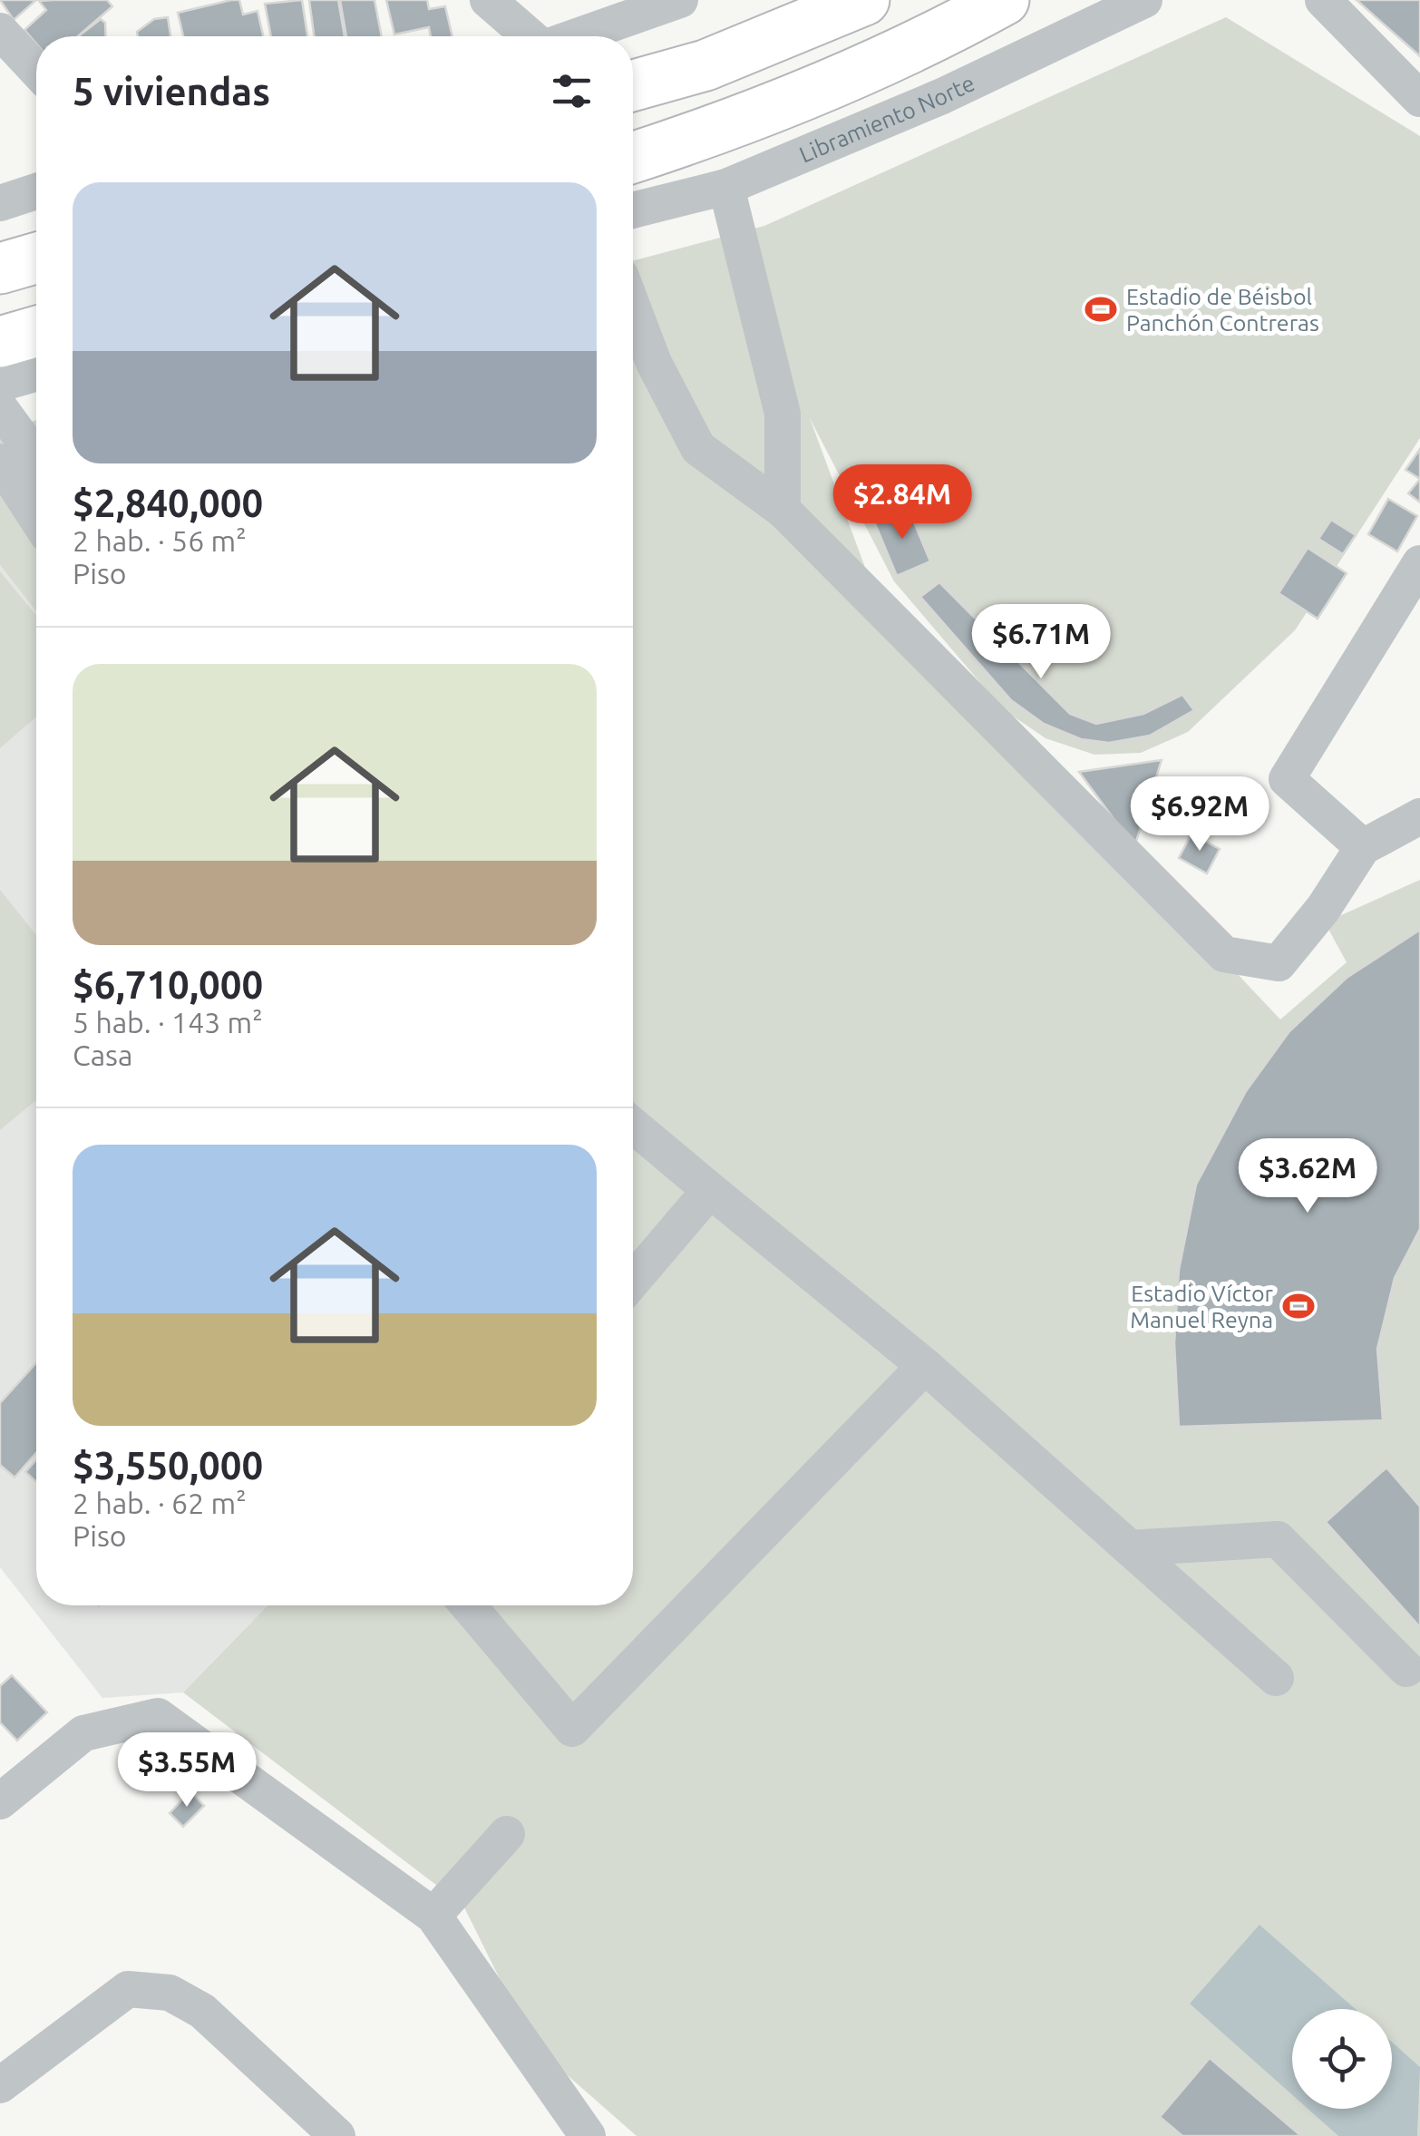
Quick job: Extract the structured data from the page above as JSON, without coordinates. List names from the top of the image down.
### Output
{
  "streets": {
    "street": ["Libramiento Norte"]
  },
  "places": {
    "sports": ["Estadio de Béisbol Panchón Contreras", "Estadio Víctor Manuel Reyna"]
  },
  "page": {
    "heading": "5 viviendas",
    "list": [
      {
        "name": "$2,840,000",
        "note": "2 hab. · 56 m² · Piso"
      },
      {
        "name": "$6,710,000",
        "note": "5 hab. · 143 m² · Casa"
      },
      {
        "name": "$3,550,000",
        "note": "2 hab. · 62 m² · Piso"
      }
    ],
    "price": [
      "$2.84M",
      "$6.71M",
      "$6.92M",
      "$3.62M",
      "$3.55M"
    ]
  }
}
